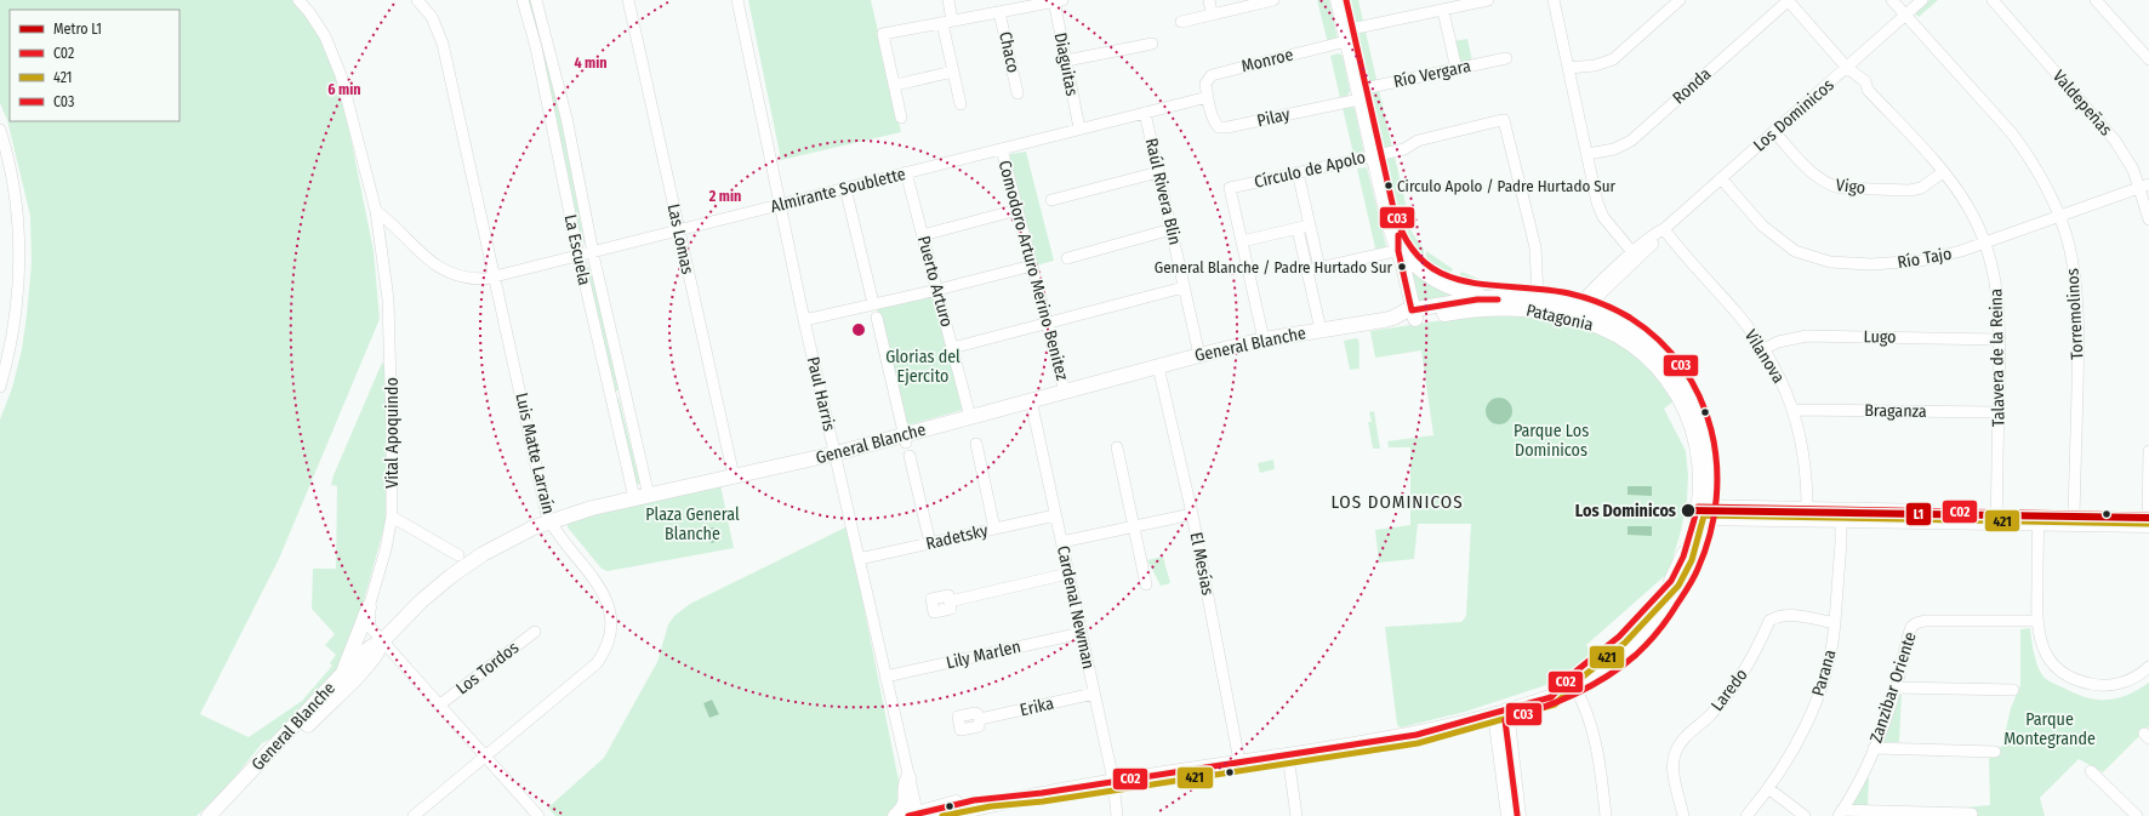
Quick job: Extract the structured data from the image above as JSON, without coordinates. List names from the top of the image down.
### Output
{
  "streets": {
    "main road": ["Patagonia", "General Blanche"],
    "street": [
      "Chaco",
      "Monroe",
      "Diaguitas",
      "Río Vergara",
      "Ronda",
      "Valdepeñas",
      "Los Dominicos",
      "Pilay",
      "Círculo de Apolo",
      "Vigo",
      "Almirante Soublette",
      "Raúl Rivera Blin",
      "Las Lomas",
      "La Escuela",
      "Río Tajo",
      "Comodoro Arturo Merino Benitez",
      "Puerto Arturo",
      "Torremolinos",
      "Lugo",
      "Vilanova",
      "Talavera de la Reina",
      "Paul Harris",
      "Braganza",
      "Vital Apoquindo",
      "Luis Matte Larraín",
      "Radetsky",
      "El Mesías",
      "Cardenal Newman",
      "Lily Marlen",
      "Los Tordos",
      "Parana",
      "Zanzibar Oriente",
      "Laredo",
      "Erika"
    ]
  },
  "crossings": [
    ["Monroe", "Pilay"],
    ["Monroe", "Almirante Soublette"],
    ["Diaguitas", "Almirante Soublette"],
    ["Río Vergara", "Pilay"],
    ["Ronda", "Talavera de la Reina"],
    ["Valdepeñas", "Río Tajo"],
    ["Los Dominicos", "Vigo"],
    ["Los Dominicos", "Río Tajo"],
    ["Los Dominicos", "Torremolinos"],
    ["Los Dominicos", "Patagonia"],
    ["Los Dominicos", "Vilanova"],
    ["Los Dominicos", "Talavera de la Reina"],
    ["Pilay", "Almirante Soublette"],
    ["Círculo de Apolo", "Patagonia"],
    ["Círculo de Apolo", "General Blanche"],
    ["Vigo", "Talavera de la Reina"],
    ["Almirante Soublette", "Raúl Rivera Blin"],
    ["Almirante Soublette", "Las Lomas"],
    ["Almirante Soublette", "La Escuela"],
    ["Almirante Soublette", "Comodoro Arturo Merino Benitez"],
    ["Almirante Soublette", "Puerto Arturo"],
    ["Almirante Soublette", "Paul Harris"],
    ["Almirante Soublette", "Vital Apoquindo"],
    ["Almirante Soublette", "Luis Matte Larraín"],
    ["Raúl Rivera Blin", "General Blanche"],
    ["Las Lomas", "General Blanche"],
    ["La Escuela", "General Blanche"],
    ["Río Tajo", "Torremolinos"],
    ["Río Tajo", "Talavera de la Reina"],
    ["Comodoro Arturo Merino Benitez", "General Blanche"],
    ["Puerto Arturo", "General Blanche"],
    ["Patagonia", "General Blanche"],
    ["Lugo", "Vilanova"],
    ["Lugo", "Talavera de la Reina"],
    ["General Blanche", "Paul Harris"],
    ["General Blanche", "Vital Apoquindo"],
    ["General Blanche", "Luis Matte Larraín"],
    ["General Blanche", "El Mesías"],
    ["General Blanche", "Cardenal Newman"],
    ["Vilanova", "Braganza"],
    ["Talavera de la Reina", "Braganza"],
    ["Paul Harris", "Radetsky"],
    ["Paul Harris", "Lily Marlen"],
    ["Vital Apoquindo", "Luis Matte Larraín"],
    ["Vital Apoquindo", "Los Tordos"],
    ["Radetsky", "Cardenal Newman"],
    ["Cardenal Newman", "Lily Marlen"],
    ["Cardenal Newman", "Erika"],
    ["Parana", "Laredo"]
  ],
  "districts": ["LOS DOMINICOS"],
  "parks": [
    "Glorias del Ejercito",
    "Parque Los Dominicos",
    "Plaza General Blanche",
    "Parque Montegrande"
  ],
  "places": ["Circulo Apolo / Padre Hurtado Sur", "General Blanche / Padre Hurtado Sur", "Los Dominicos"],
  "lines": [
    "transit line C03",
    "transit line C02",
    "metro line L1",
    "transit line 421"
  ],
  "legend": [
    "Metro L1",
    "C02",
    "421",
    "C03"
  ],
  "rings": ["4 min", "6 min", "2 min"]
}
